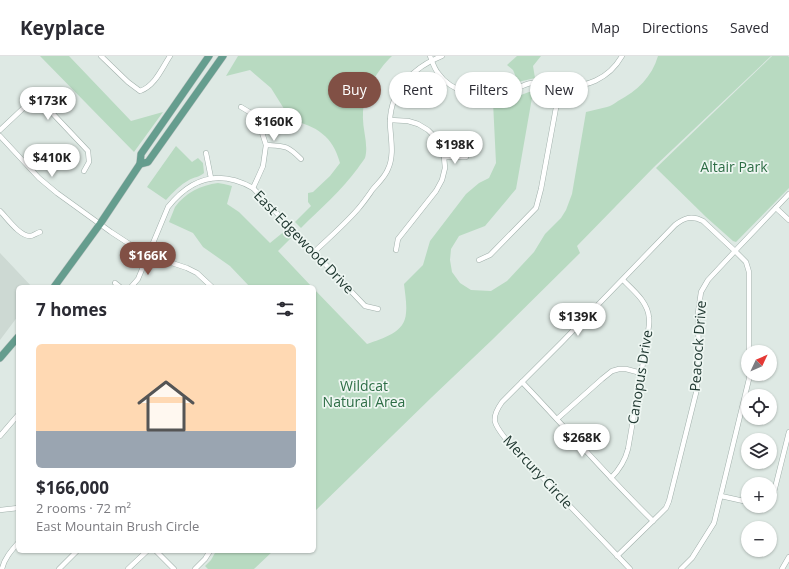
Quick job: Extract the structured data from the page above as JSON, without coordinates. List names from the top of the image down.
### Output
{
  "streets": {
    "street": [
      "East Edgewood Drive",
      "Peacock Drive",
      "Canopus Drive",
      "Mercury Circle"
    ]
  },
  "crossings": [
    ["Peacock Drive", "Mercury Circle"],
    ["Canopus Drive", "Mercury Circle"]
  ],
  "parks": ["Altair Park", "Wildcat Natural Area"],
  "north": "top right",
  "page": {
    "header": "Keyplace",
    "nav": ["Map", "Directions", "Saved"],
    "chip": [
      "Buy",
      "Rent",
      "Filters",
      "New"
    ],
    "price": [
      "$173K",
      "$160K",
      "$198K",
      "$410K",
      "$166K",
      "$139K",
      "$268K"
    ],
    "heading": "7 homes",
    "list": [
      {
        "name": "$166,000",
        "note": "2 rooms · 72 m² · East Mountain Brush Circle"
      }
    ],
    "map_buttons": ["+", "−"]
  }
}
